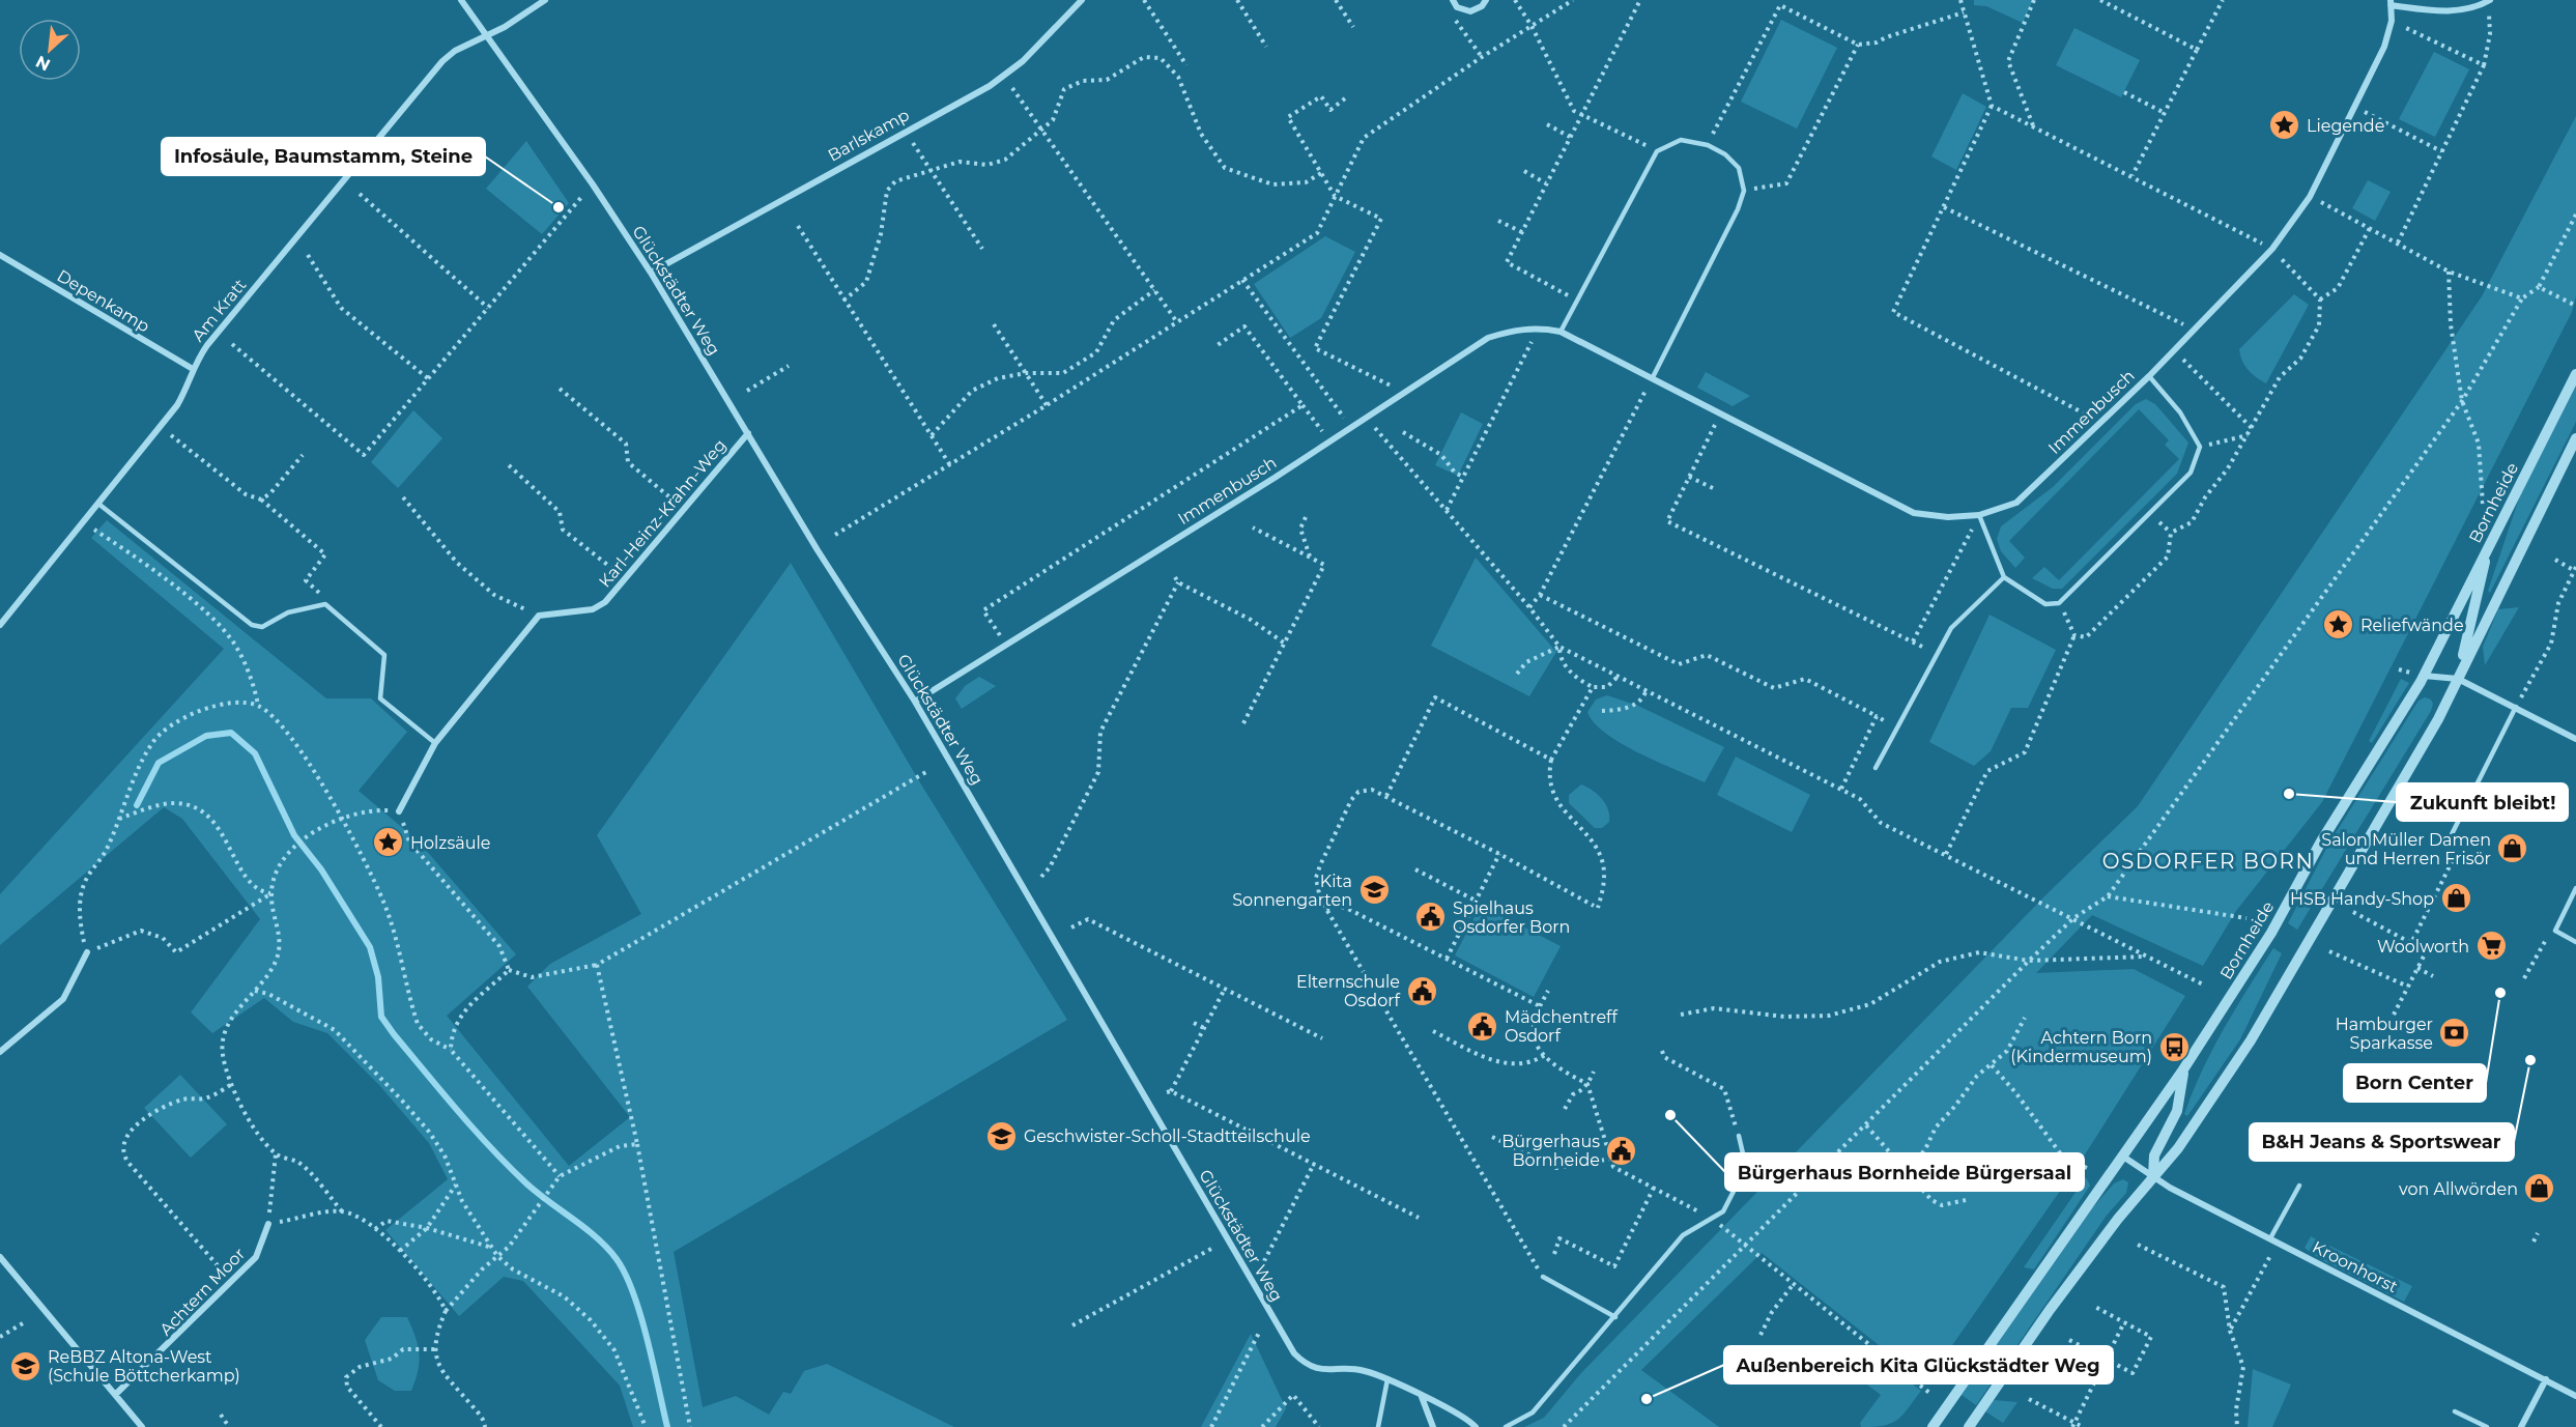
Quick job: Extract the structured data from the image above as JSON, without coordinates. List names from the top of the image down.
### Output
{
  "streets": {
    "street": [
      "Barlskamp",
      "Glückstädter Weg",
      "Depenkamp",
      "Am Kratt",
      "Immenbusch",
      "Bornheide",
      "Karl-Heinz-Krahn-Weg",
      "Kroonhorst",
      "Achtern Moor"
    ]
  },
  "crossings": [
    ["Barlskamp", "Glückstädter Weg"],
    ["Glückstädter Weg", "Am Kratt"],
    ["Glückstädter Weg", "Immenbusch"],
    ["Glückstädter Weg", "Karl-Heinz-Krahn-Weg"],
    ["Depenkamp", "Am Kratt"],
    ["Bornheide", "Kroonhorst"]
  ],
  "districts": ["OSDORFER BORN"],
  "places": {
    "place": ["Liegende", "Reliefwände", "Holzsäule"],
    "other": [
      "Infosäule, Baumstamm, Steine",
      "Zukunft bleibt!",
      "Born Center",
      "B&H Jeans & Sportswear",
      "Bürgerhaus Bornheide Bürgersaal",
      "Außenbereich Kita Glückstädter Weg"
    ],
    "shop": ["Salon Müller Damen und Herren Frisör", "HSB Handy-Shop", "von Allwörden"],
    "school or university": ["Kita Sonnengarten", "Geschwister-Scholl-Stadtteilschule", "ReBBZ Altona-West (Schule Böttcherkamp)"],
    "public building": [
      "Spielhaus Osdorfer Born",
      "Elternschule Osdorf",
      "Mädchentreff Osdorf",
      "Bürgerhaus Bornheide"
    ],
    "supermarket": ["Woolworth"],
    "bank": ["Hamburger Sparkasse"],
    "bus stop": ["Achtern Born (Kindermuseum)"]
  },
  "north": "bottom left"
}
